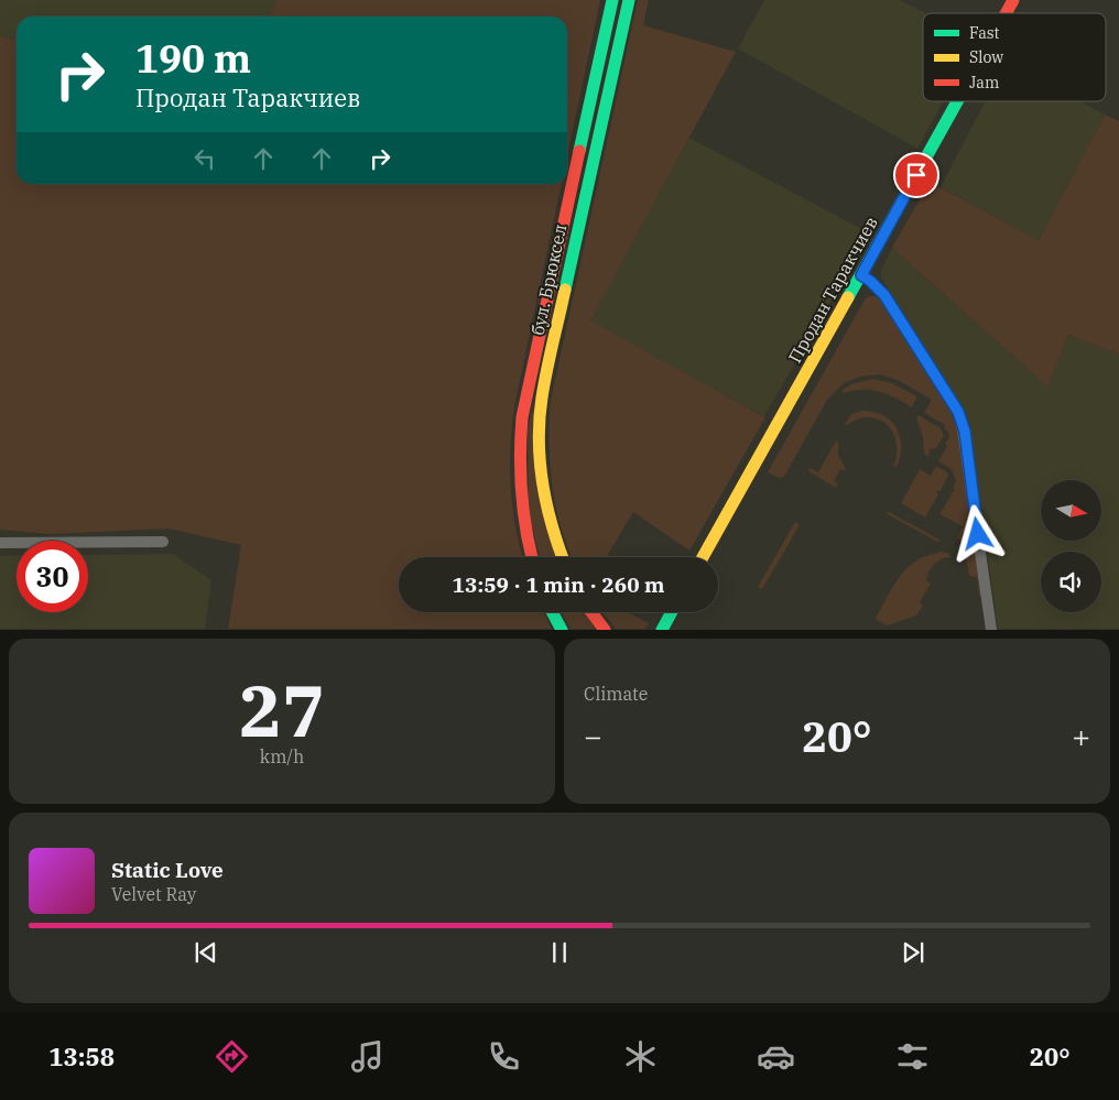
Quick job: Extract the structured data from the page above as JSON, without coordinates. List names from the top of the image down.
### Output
{
  "streets": {
    "main road": ["бул. Брюксел", "Продан Таракчиев"]
  },
  "legend": ["Fast", "Slow", "Jam"],
  "north": "right",
  "page": {
    "turn": ["190 m", "Продан Таракчиев"],
    "limit": "30",
    "trip": "13:59 · 1 min · 260 m",
    "tile": [
      ["27", "km/h"],
      "Climate"
    ],
    "heat": ["−", "20°", "+"],
    "song": ["Static Love", "Velvet Ray"],
    "tabs": ["13:58", "20°"]
  }
}
